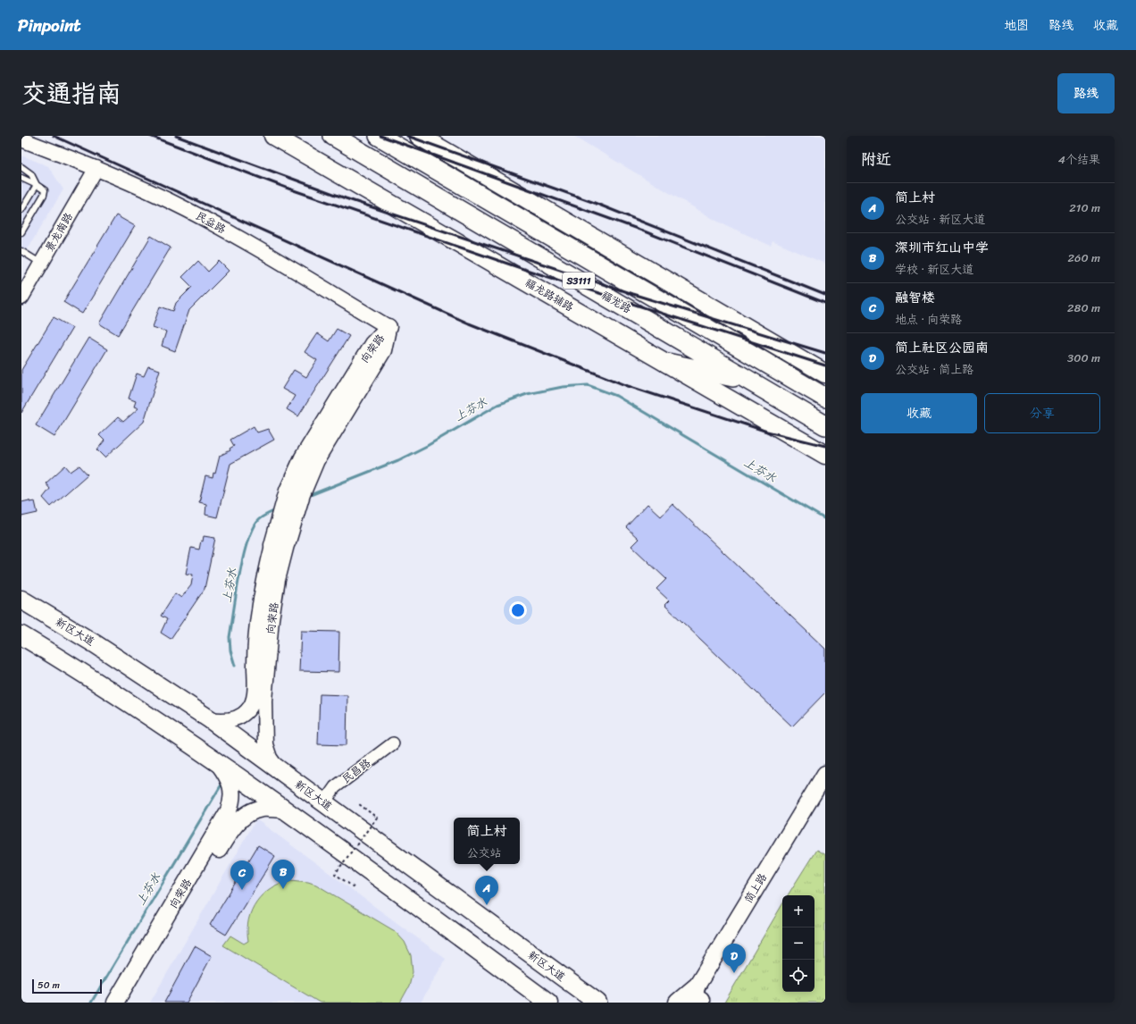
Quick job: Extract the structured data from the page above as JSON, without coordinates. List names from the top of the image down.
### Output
{
  "streets": {
    "highway": ["S3111", "福龙路"],
    "main road": [
      "福龙路辅路",
      "向荣路",
      "新区大道",
      "简上路"
    ],
    "street": ["民益路", "景龙南路", "民昌路"]
  },
  "crossings": [
    ["民益路", "景龙南路"],
    ["民益路", "向荣路"],
    ["向荣路", "新区大道"],
    ["新区大道", "民昌路"]
  ],
  "water": ["上芬水"],
  "scale_bar": "50 m",
  "page": {
    "header": "Pinpoint",
    "nav": ["地图", "路线", "收藏"],
    "title": "交通指南",
    "buttons": [
      "路线",
      ["收藏", "分享"]
    ],
    "heading": ["附近", "4个结果"],
    "list": [
      {
        "mark": "A",
        "name": "简上村",
        "note": "公交站 · 新区大道",
        "value": "210 m"
      },
      {
        "mark": "B",
        "name": "深圳市红山中学",
        "note": "学校 · 新区大道",
        "value": "260 m"
      },
      {
        "mark": "C",
        "name": "融智楼",
        "note": "地点 · 向荣路",
        "value": "280 m"
      },
      {
        "mark": "D",
        "name": "简上社区公园南",
        "note": "公交站 · 简上路",
        "value": "300 m"
      }
    ],
    "popup": ["简上村", "公交站"],
    "pins": [
      "B",
      "C",
      "A",
      "D"
    ],
    "map_buttons": ["+", "−"],
    "scale": "50 m"
  }
}
